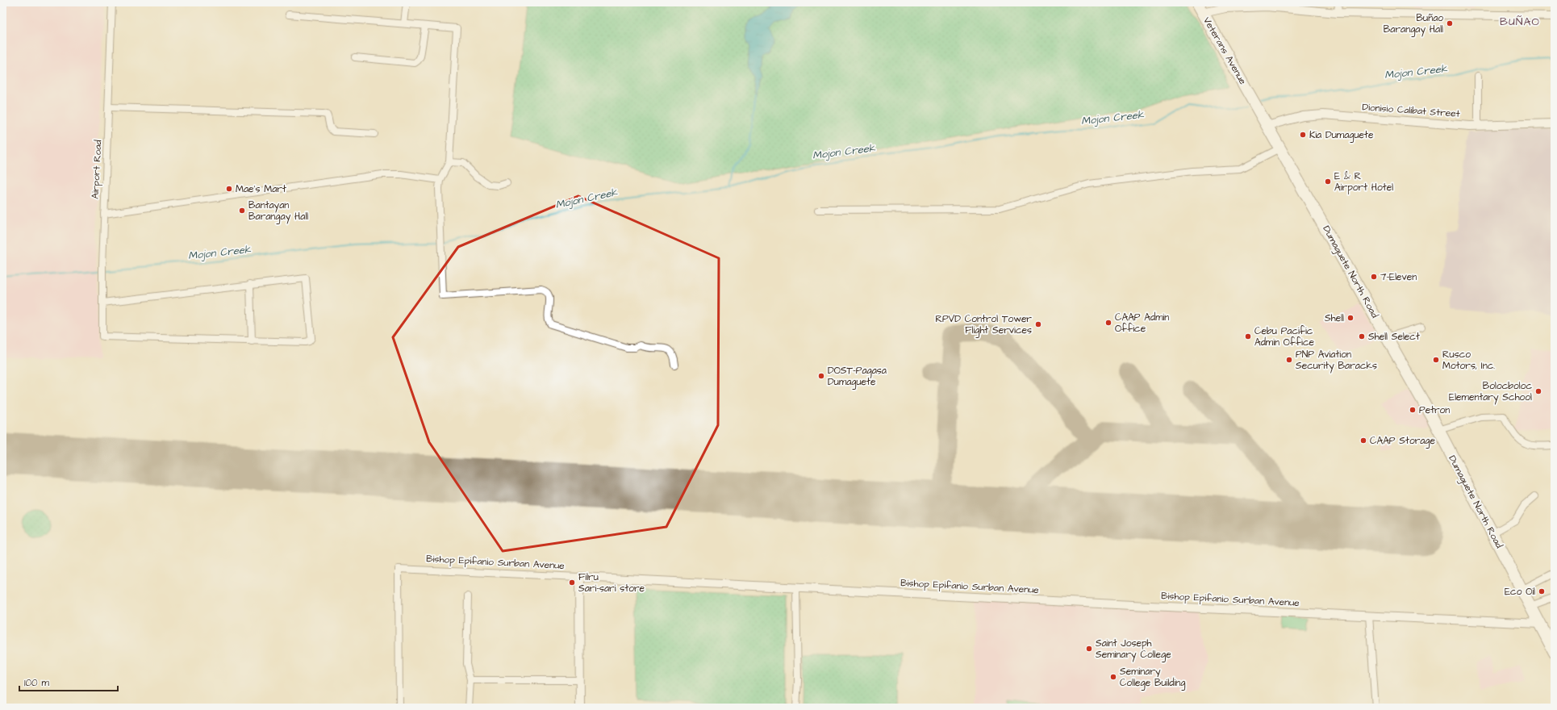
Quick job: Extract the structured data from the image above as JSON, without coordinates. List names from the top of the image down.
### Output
{
  "streets": {
    "highway": ["Veterans Avenue", "Dumaguete North Road"],
    "street": ["Dionisio Calibat Street", "Airport Road", "Bishop Epifanio Surban Avenue"]
  },
  "crossings": [
    ["Veterans Avenue", "Dumaguete North Road"],
    ["Dionisio Calibat Street", "Dumaguete North Road"],
    ["Dumaguete North Road", "Bishop Epifanio Surban Avenue"]
  ],
  "districts": ["BUÑAO"],
  "water": ["Mojon Creek"],
  "places": [
    "Buñao Barangay Hall",
    "Kia Dumaguete",
    "E & R Airport Hotel",
    "Mae's Mart",
    "Bantayan Barangay Hall",
    "7-Eleven",
    "Shell",
    "CAAP Admin Office",
    "RPVD Control Tower Flight Services",
    "Cebu Pacific Admin Office",
    "Shell Select",
    "PNP Aviation Security Baracks",
    "Rusco Motors, Inc.",
    "DOST-Pagasa Dumaguete",
    "Bolocboloc Elementary School",
    "Petron",
    "CAAP Storage",
    "Filru Sari-sari store",
    "Eco Oil",
    "Saint Joseph Seminary College",
    "Seminary College Building"
  ],
  "scale_bar": "100 m"
}
